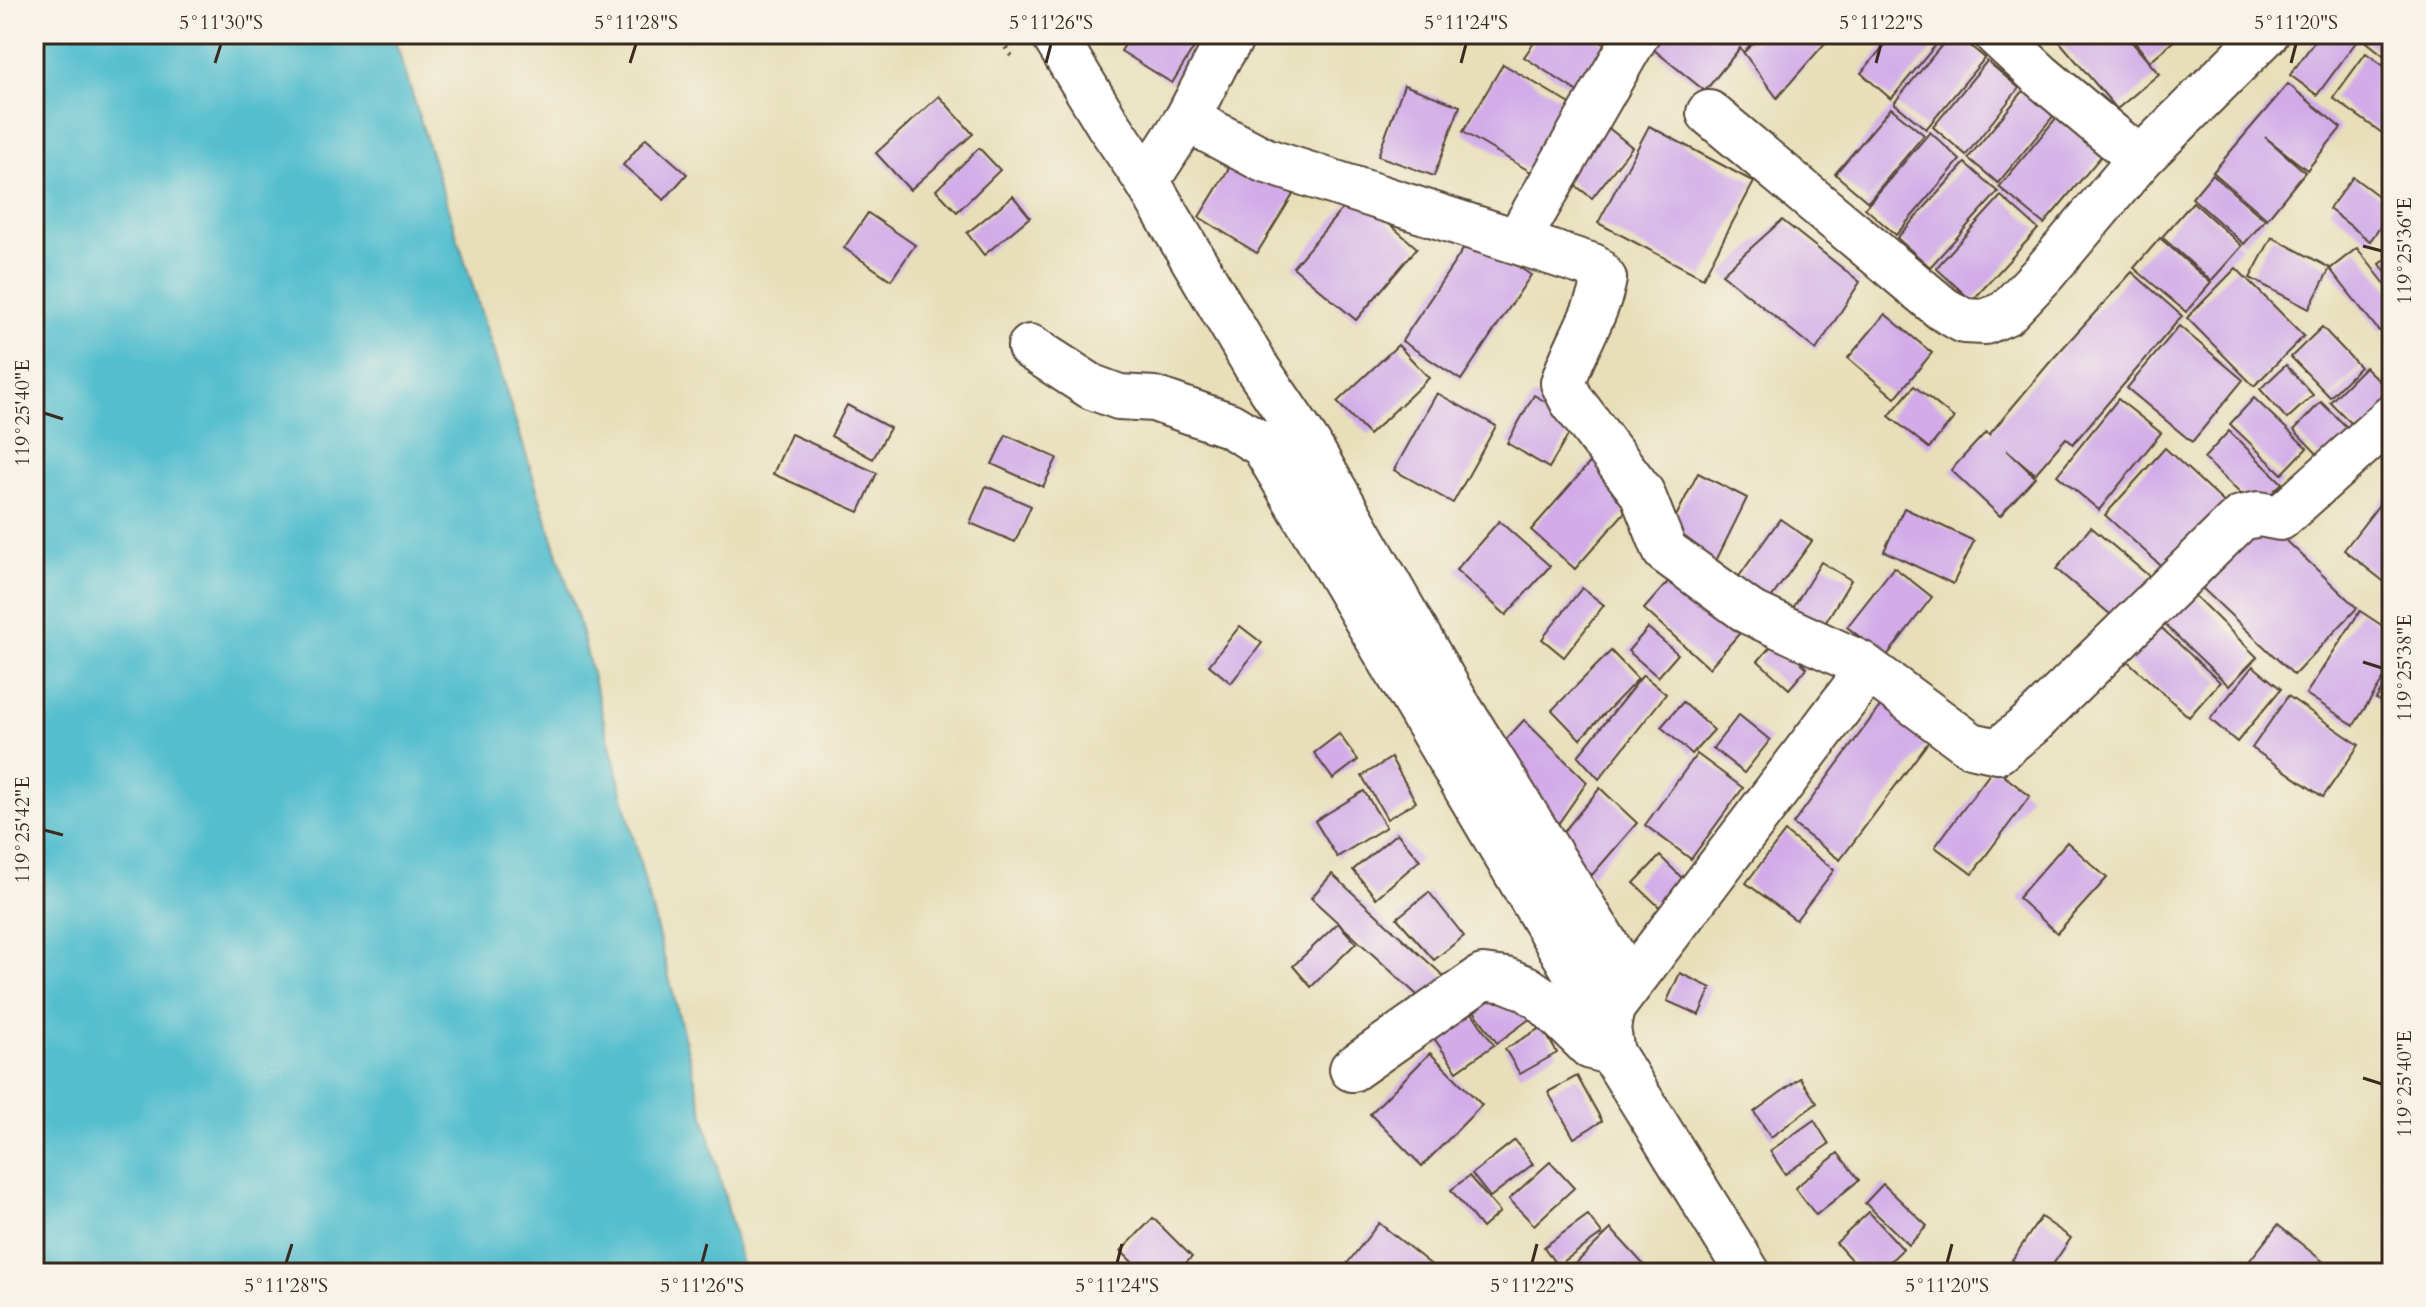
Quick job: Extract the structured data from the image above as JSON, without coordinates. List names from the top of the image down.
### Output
{
  "coordinates": [
    "5°11'30\"S",
    "5°11'28\"S",
    "5°11'26\"S",
    "5°11'24\"S",
    "5°11'22\"S",
    "5°11'20\"S",
    "119°25'36\"E",
    "119°25'40\"E",
    "119°25'38\"E",
    "119°25'42\"E"
  ]
}
